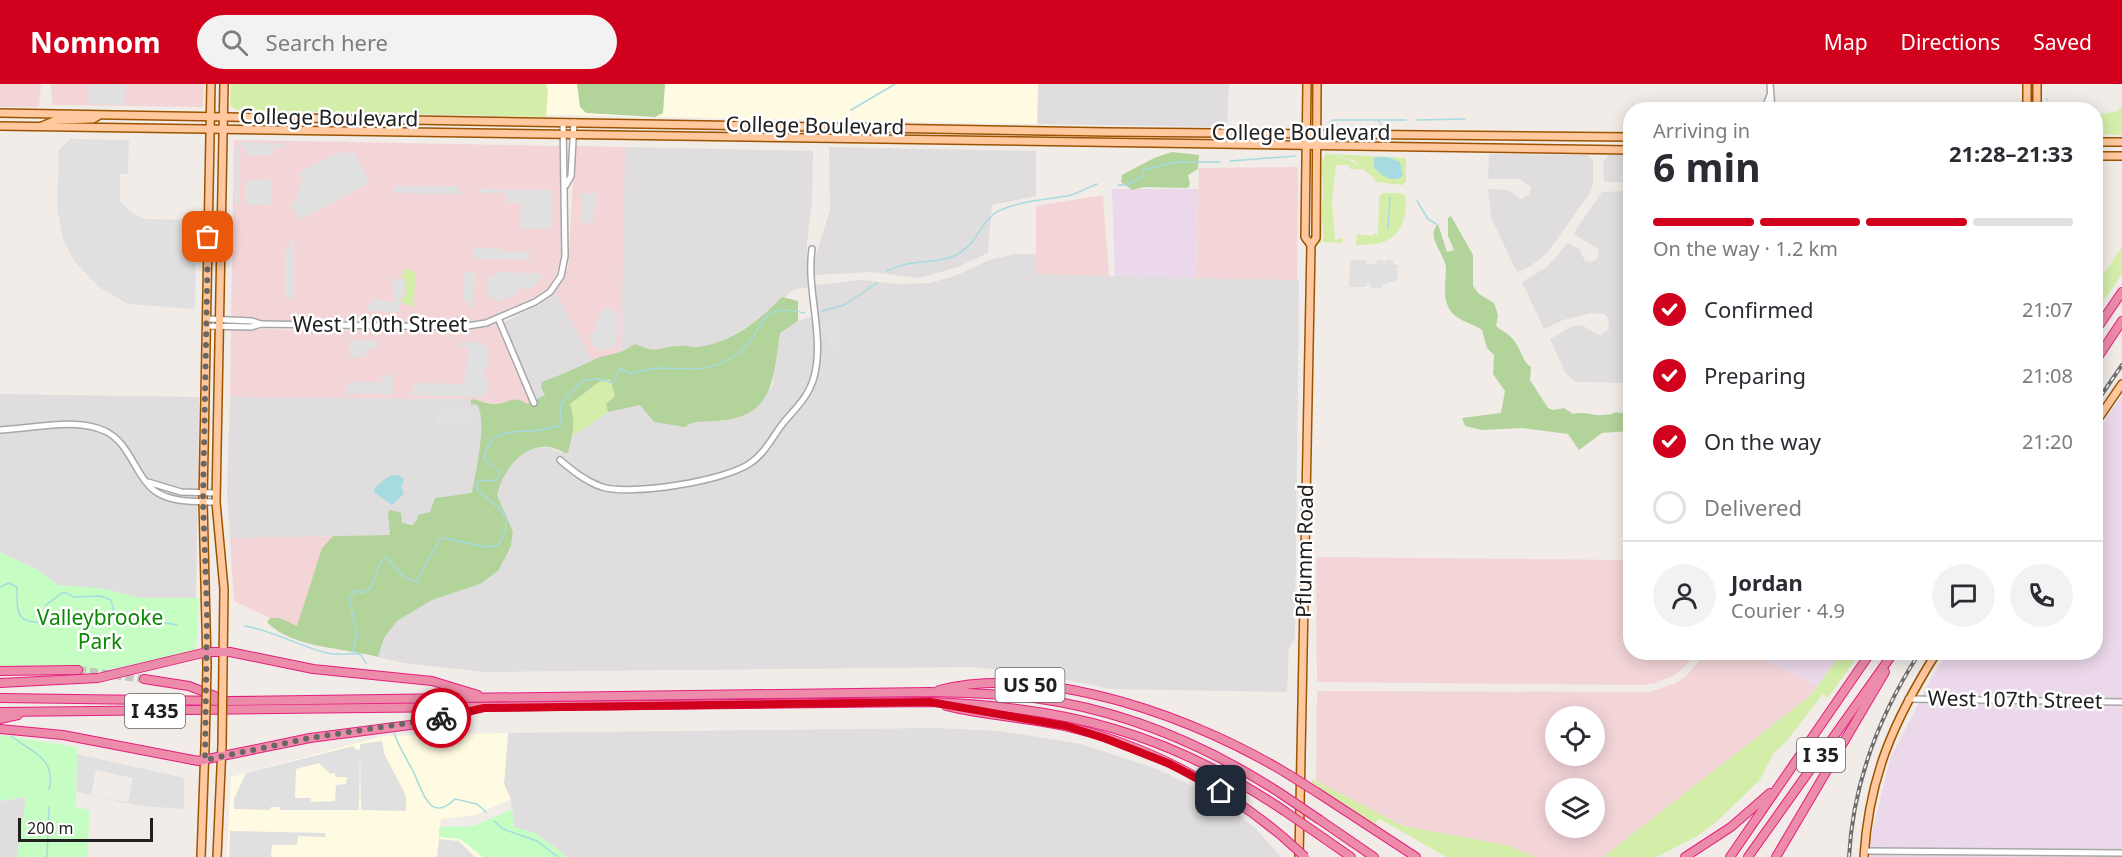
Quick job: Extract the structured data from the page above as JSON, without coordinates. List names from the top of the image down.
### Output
{
  "streets": {
    "highway": ["US 50", "I 435", "I 35"],
    "main road": ["College Boulevard", "Pflumm Road"],
    "street": ["West 110th Street", "West 107th Street"]
  },
  "crossings": [
    ["College Boulevard", "Pflumm Road"],
    ["US 50", "I 435"]
  ],
  "parks": ["Valleybrooke Park"],
  "scale_bar": "200 m",
  "page": {
    "header": "Nomnom",
    "search": "Search here",
    "nav": ["Map", "Directions", "Saved"],
    "heading": ["6 min", "Arriving in", "21:28–21:33"],
    "panel": ["Jordan", "Courier · 4.9"],
    "bar": "On the way · 1.2 km",
    "list": [
      ["Confirmed", "21:07"],
      ["Preparing", "21:08"],
      ["On the way", "21:20"],
      "Delivered"
    ],
    "scale": "200 m"
  }
}
